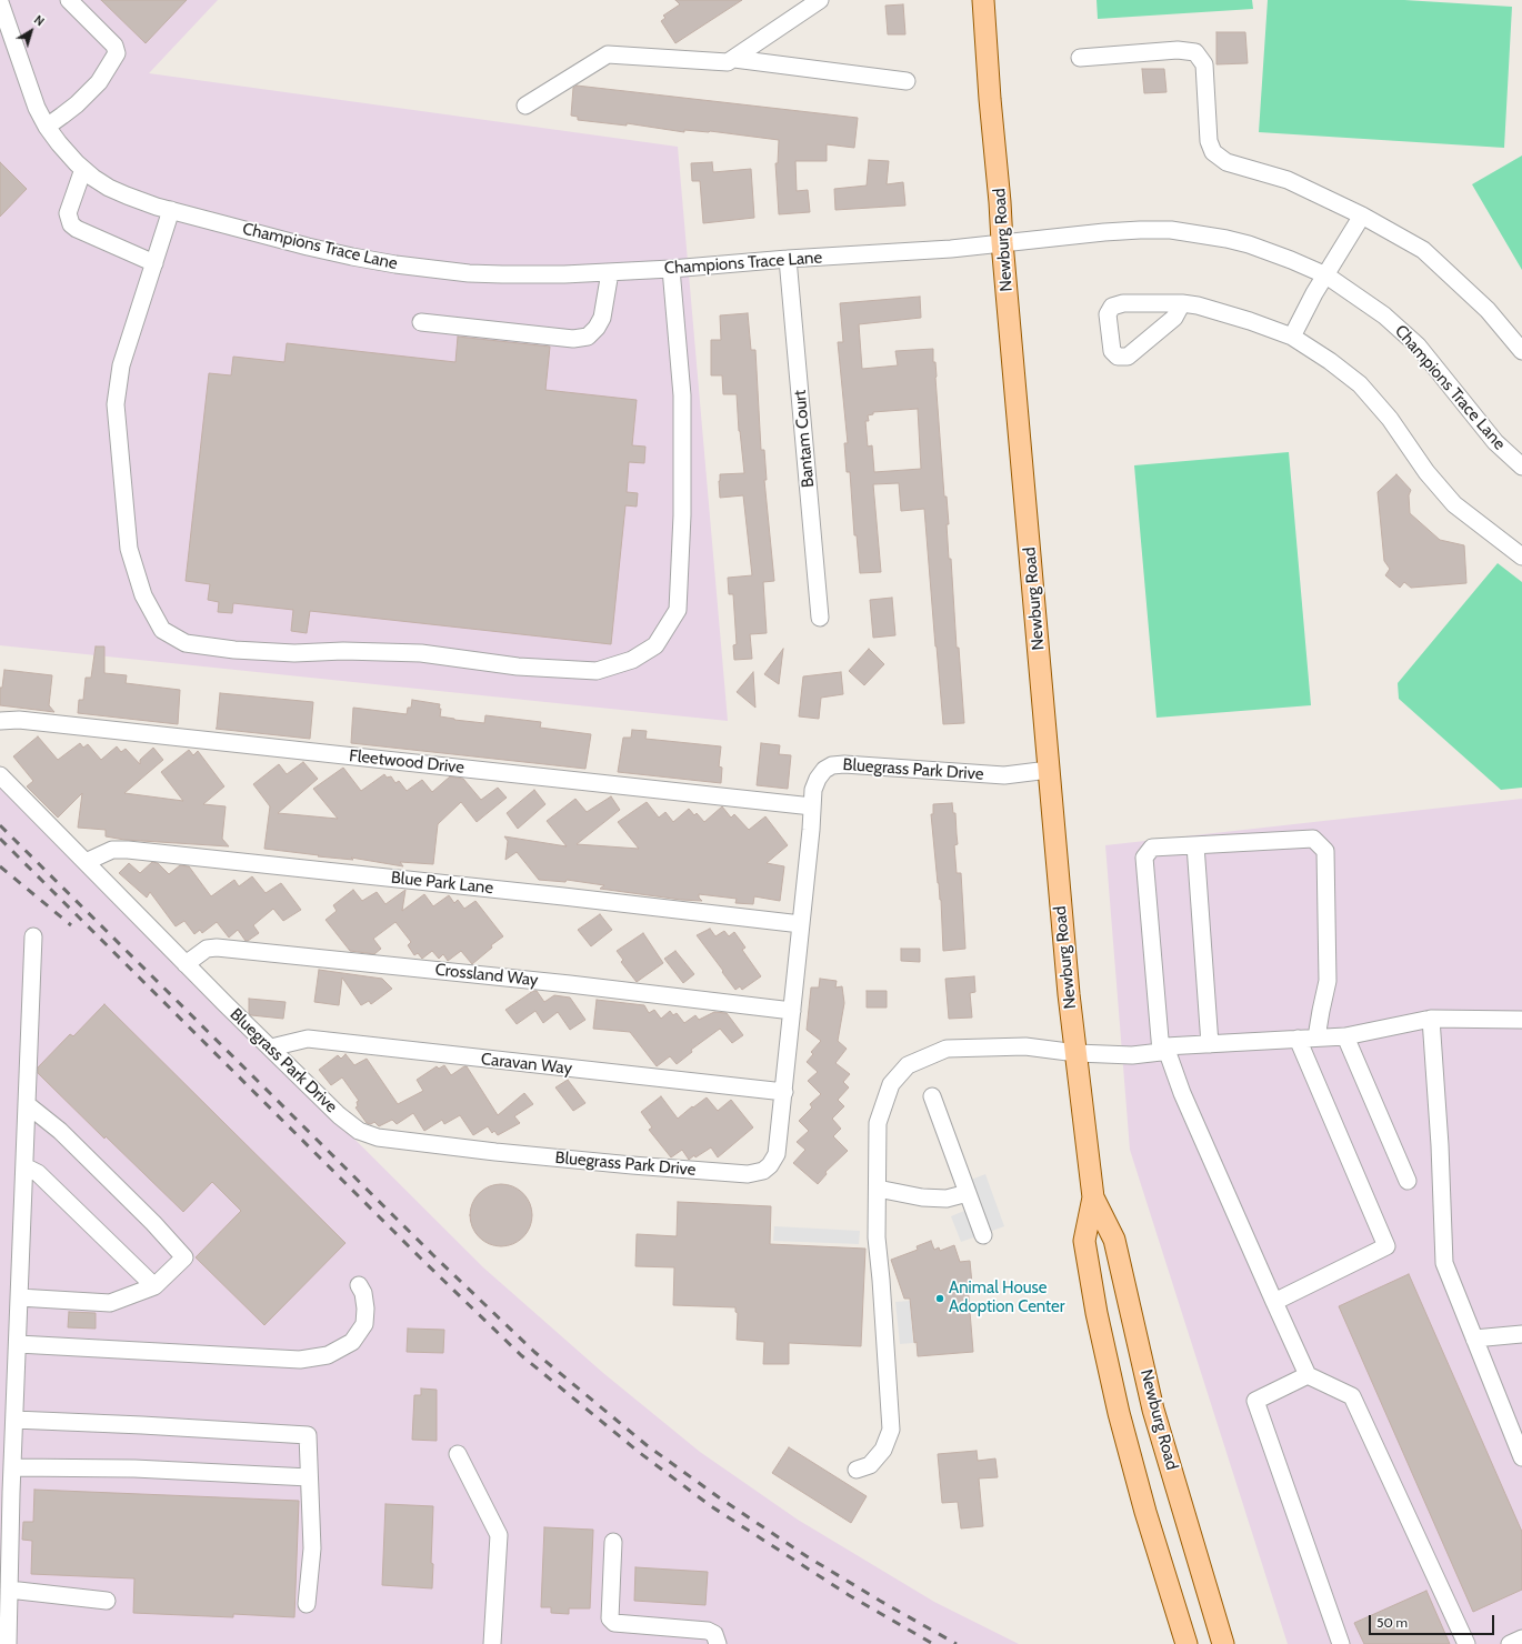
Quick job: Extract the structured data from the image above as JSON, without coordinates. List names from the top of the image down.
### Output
{
  "streets": {
    "main road": ["Newburg Road"],
    "street": [
      "Champions Trace Lane",
      "Bantam Court",
      "Fleetwood Drive",
      "Bluegrass Park Drive",
      "Blue Park Lane",
      "Crossland Way",
      "Caravan Way"
    ]
  },
  "crossings": [
    ["Newburg Road", "Champions Trace Lane"],
    ["Newburg Road", "Bluegrass Park Drive"],
    ["Champions Trace Lane", "Bantam Court"],
    ["Fleetwood Drive", "Bluegrass Park Drive"],
    ["Bluegrass Park Drive", "Blue Park Lane"],
    ["Bluegrass Park Drive", "Crossland Way"],
    ["Bluegrass Park Drive", "Caravan Way"]
  ],
  "places": ["Animal House Adoption Center"],
  "scale_bar": "50 m",
  "north": "top right"
}
